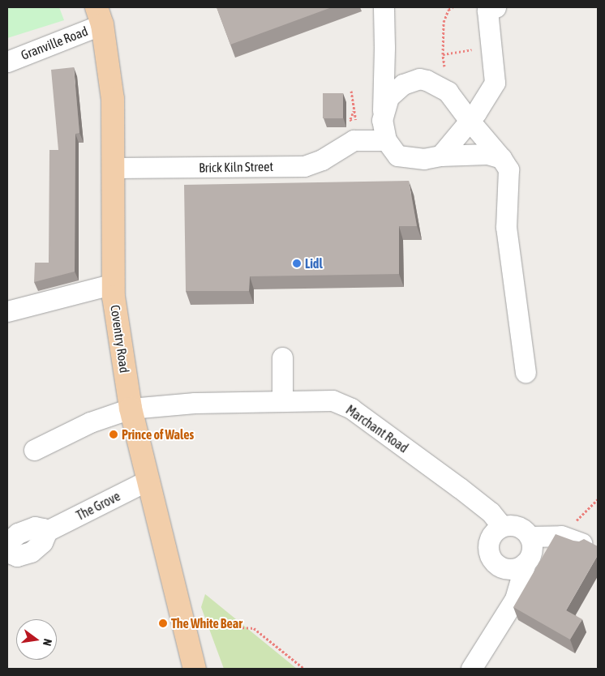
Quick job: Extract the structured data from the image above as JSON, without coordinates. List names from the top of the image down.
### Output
{
  "streets": {
    "main road": ["Coventry Road"],
    "street": [
      "Granville Road",
      "Brick Kiln Street",
      "Marchant Road",
      "The Grove"
    ]
  },
  "crossings": [
    ["Granville Road", "Coventry Road"],
    ["Brick Kiln Street", "Coventry Road"],
    ["Coventry Road", "Marchant Road"],
    ["Coventry Road", "The Grove"]
  ],
  "places": ["Lidl", "Prince of Wales", "The White Bear"],
  "north": "right"
}
